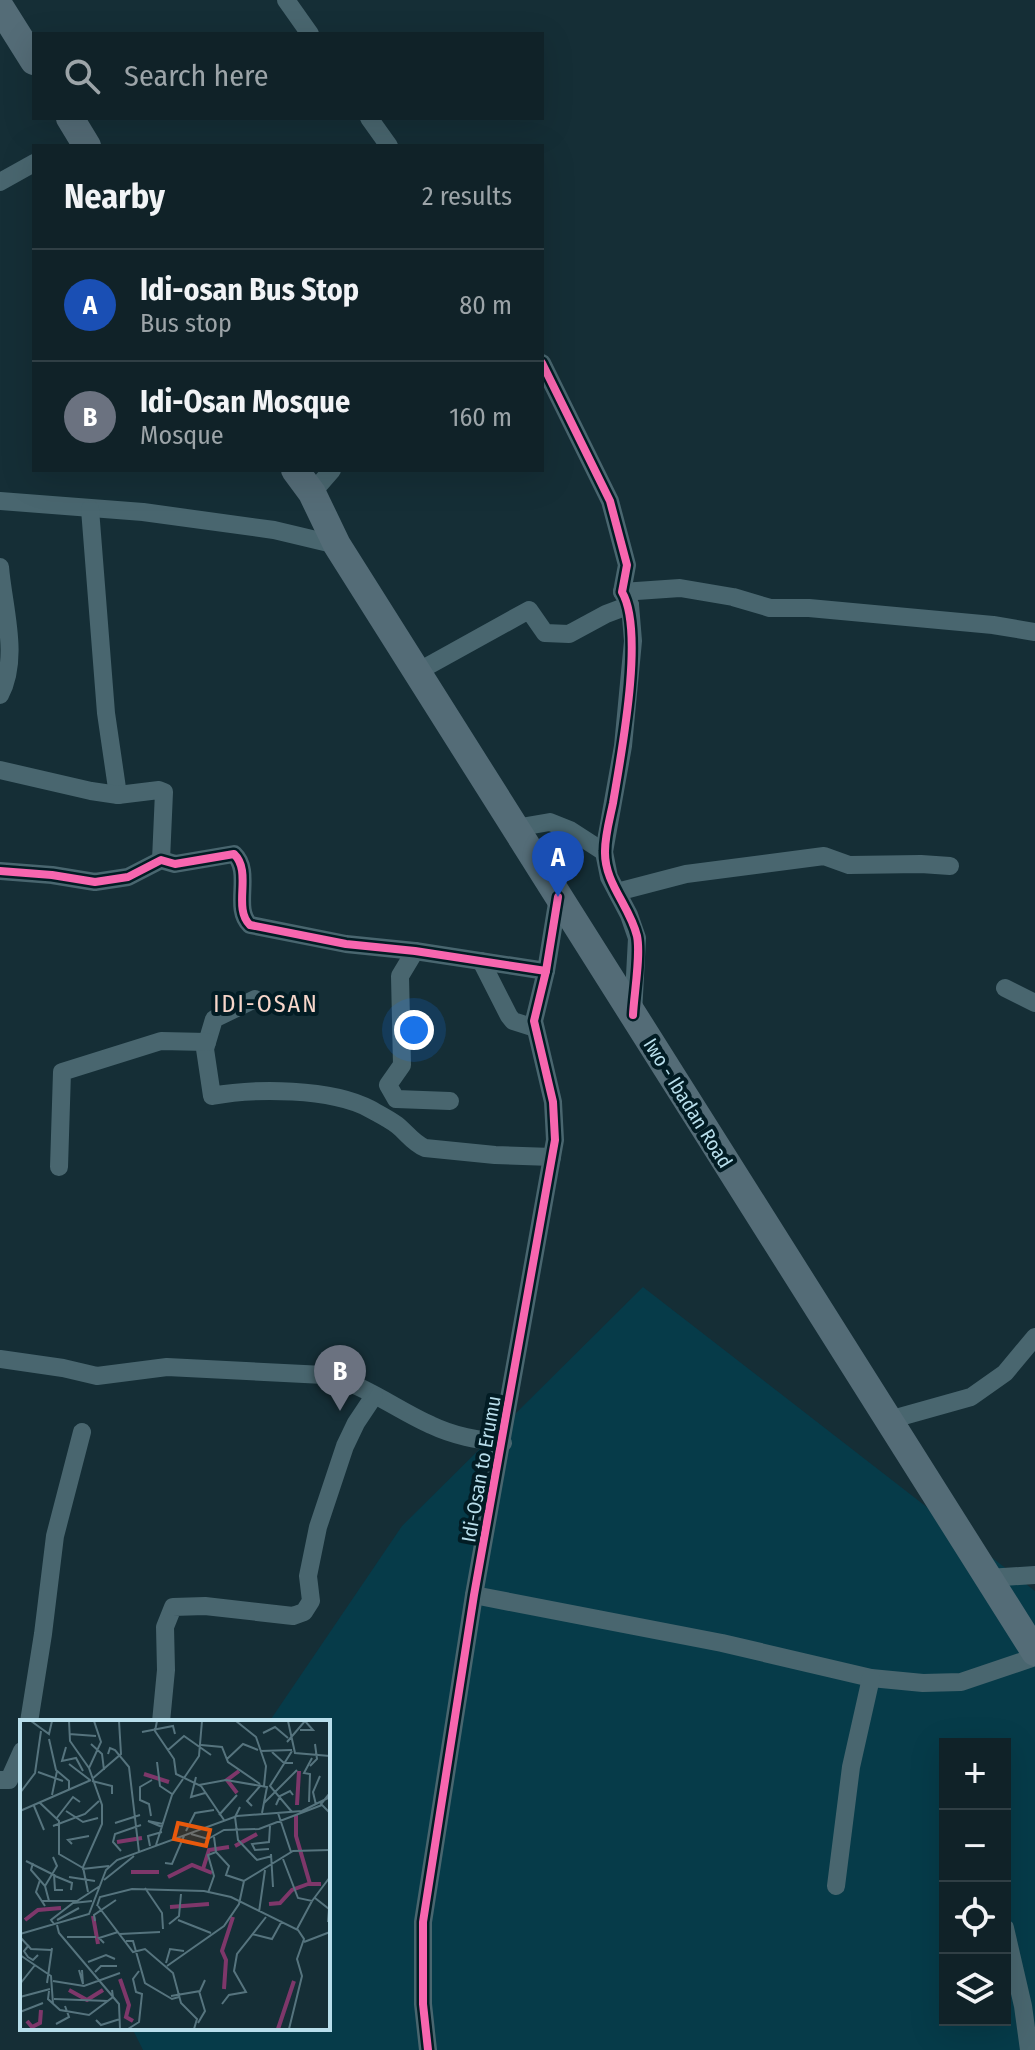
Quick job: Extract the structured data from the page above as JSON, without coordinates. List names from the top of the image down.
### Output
{
  "streets": {
    "main road": ["Iwo - Ibadan Road"],
    "street": ["Idi-Osan to Erumu"]
  },
  "crossings": [
    ["Iwo - Ibadan Road", "Idi-Osan to Erumu"]
  ],
  "districts": ["IDI-OSAN"],
  "page": {
    "search": "Search here",
    "heading": ["Nearby", "2 results"],
    "list": [
      {
        "mark": "A",
        "name": "Idi-osan Bus Stop",
        "note": "Bus stop",
        "value": "80 m"
      },
      {
        "mark": "B",
        "name": "Idi-Osan Mosque",
        "note": "Mosque",
        "value": "160 m"
      }
    ],
    "pins": ["A", "B"],
    "map_buttons": ["+", "−"]
  }
}
